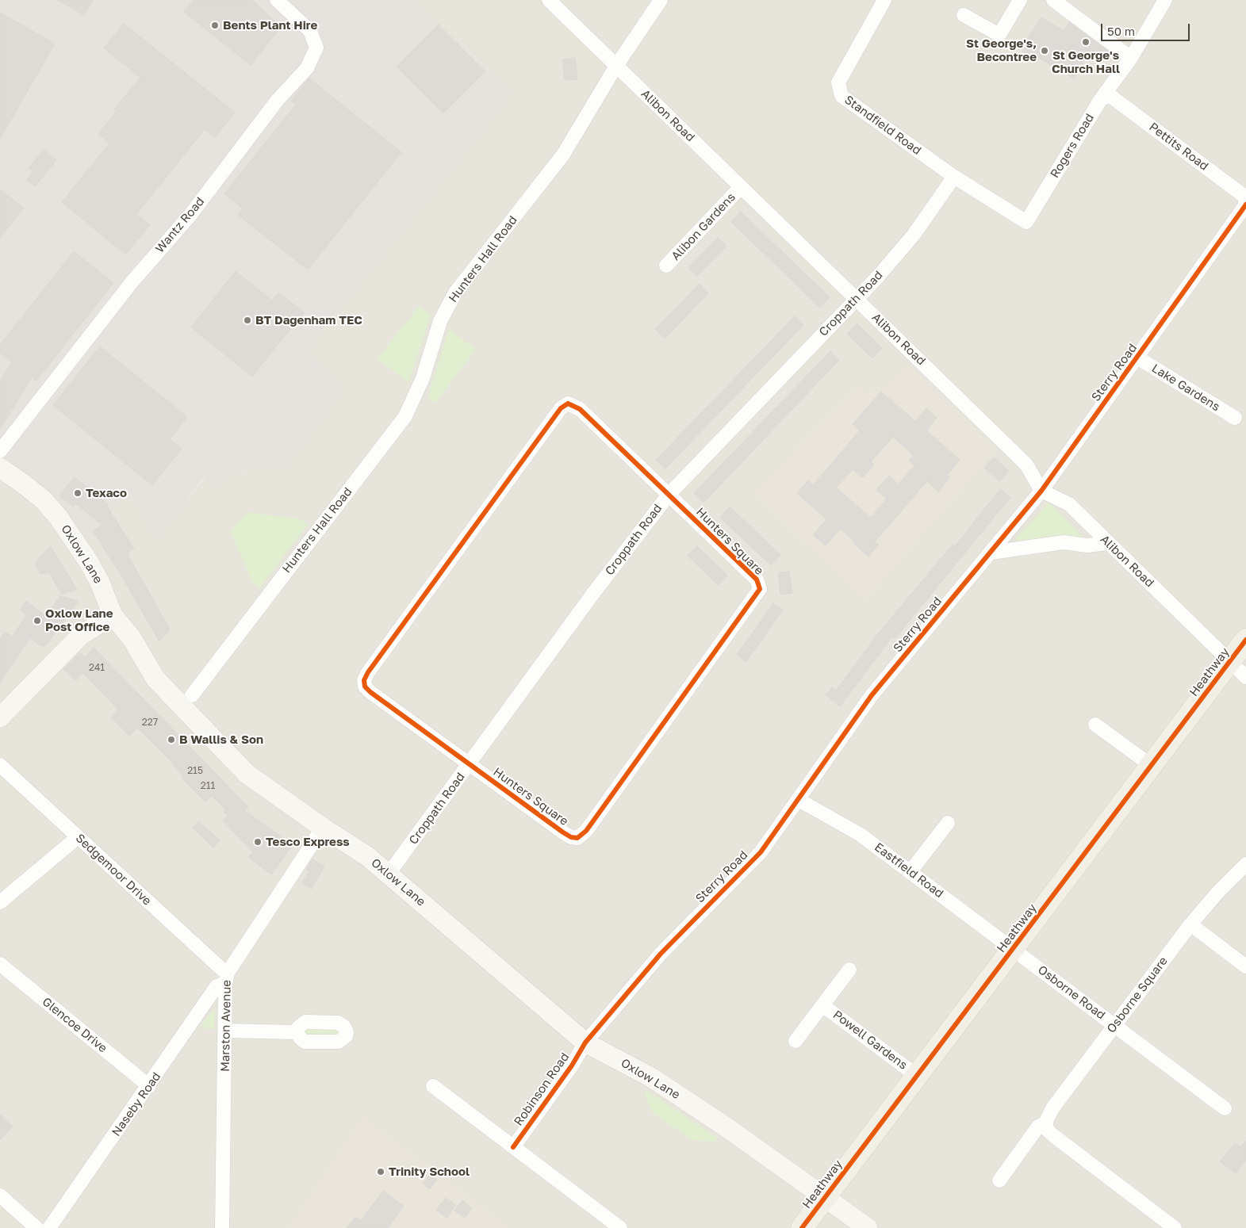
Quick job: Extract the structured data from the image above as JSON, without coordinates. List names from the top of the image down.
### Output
{
  "streets": {
    "main road": ["Heathway"],
    "street": [
      "Alibon Road",
      "Standfield Road",
      "Rogers Road",
      "Pettits Road",
      "Wantz Road",
      "Alibon Gardens",
      "Hunters Hall Road",
      "Croppath Road",
      "Sterry Road",
      "Lake Gardens",
      "Hunters Square",
      "Oxlow Lane",
      "Sedgemoor Drive",
      "Eastfield Road",
      "Osborne Road",
      "Osborne Square",
      "Glencoe Drive",
      "Marston Avenue",
      "Powell Gardens",
      "Robinson Road",
      "Naseby Road"
    ]
  },
  "crossings": [
    ["Alibon Road", "Alibon Gardens"],
    ["Alibon Road", "Hunters Hall Road"],
    ["Alibon Road", "Croppath Road"],
    ["Alibon Road", "Sterry Road"],
    ["Alibon Road", "Heathway"],
    ["Standfield Road", "Rogers Road"],
    ["Standfield Road", "Croppath Road"],
    ["Rogers Road", "Pettits Road"],
    ["Rogers Road", "Croppath Road"],
    ["Pettits Road", "Sterry Road"],
    ["Croppath Road", "Hunters Square"],
    ["Croppath Road", "Oxlow Lane"],
    ["Sterry Road", "Lake Gardens"],
    ["Sterry Road", "Oxlow Lane"],
    ["Sterry Road", "Eastfield Road"],
    ["Sterry Road", "Robinson Road"],
    ["Oxlow Lane", "Heathway"],
    ["Oxlow Lane", "Marston Avenue"],
    ["Oxlow Lane", "Robinson Road"],
    ["Heathway", "Eastfield Road"],
    ["Heathway", "Osborne Road"],
    ["Heathway", "Powell Gardens"],
    ["Sedgemoor Drive", "Marston Avenue"],
    ["Sedgemoor Drive", "Naseby Road"],
    ["Eastfield Road", "Osborne Road"],
    ["Osborne Road", "Osborne Square"],
    ["Glencoe Drive", "Naseby Road"],
    ["Marston Avenue", "Naseby Road"]
  ],
  "places": [
    "Bents Plant Hire",
    "St George's Church Hall",
    "St George's, Becontree",
    "BT Dagenham TEC",
    "Texaco",
    "Oxlow Lane Post Office",
    "B Wallis & Son",
    "Tesco Express",
    "Trinity School"
  ],
  "house_numbers": [
    "241",
    "227",
    "215",
    "211"
  ],
  "scale_bar": "50 m"
}
